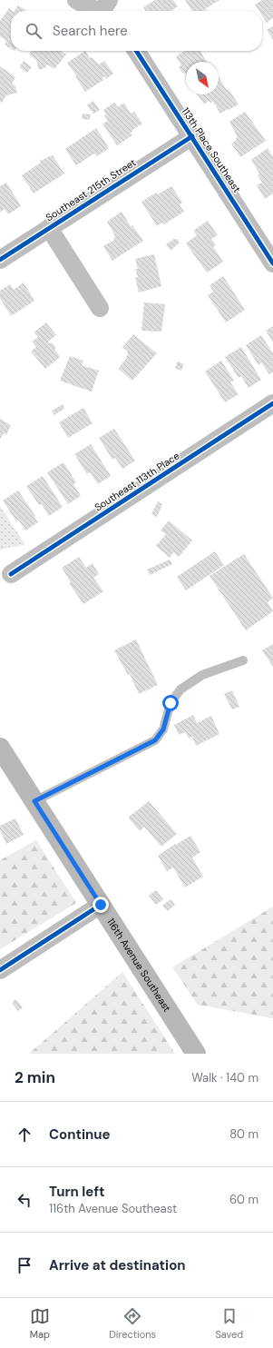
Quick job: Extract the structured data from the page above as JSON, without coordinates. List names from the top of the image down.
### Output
{
  "streets": {
    "main road": ["116th Avenue Southeast"],
    "street": ["113th Place Southeast", "Southeast 215th Street", "Southeast 113th Place"]
  },
  "crossings": [
    ["113th Place Southeast", "Southeast 215th Street"]
  ],
  "north": "bottom right",
  "page": {
    "search": "Search here",
    "heading": ["2 min", "Walk · 140 m"],
    "list": [
      ["Continue", "80 m"],
      ["Turn left", "116th Avenue Southeast", "60 m"],
      "Arrive at destination"
    ],
    "nav": ["Map", "Directions", "Saved"]
  }
}
